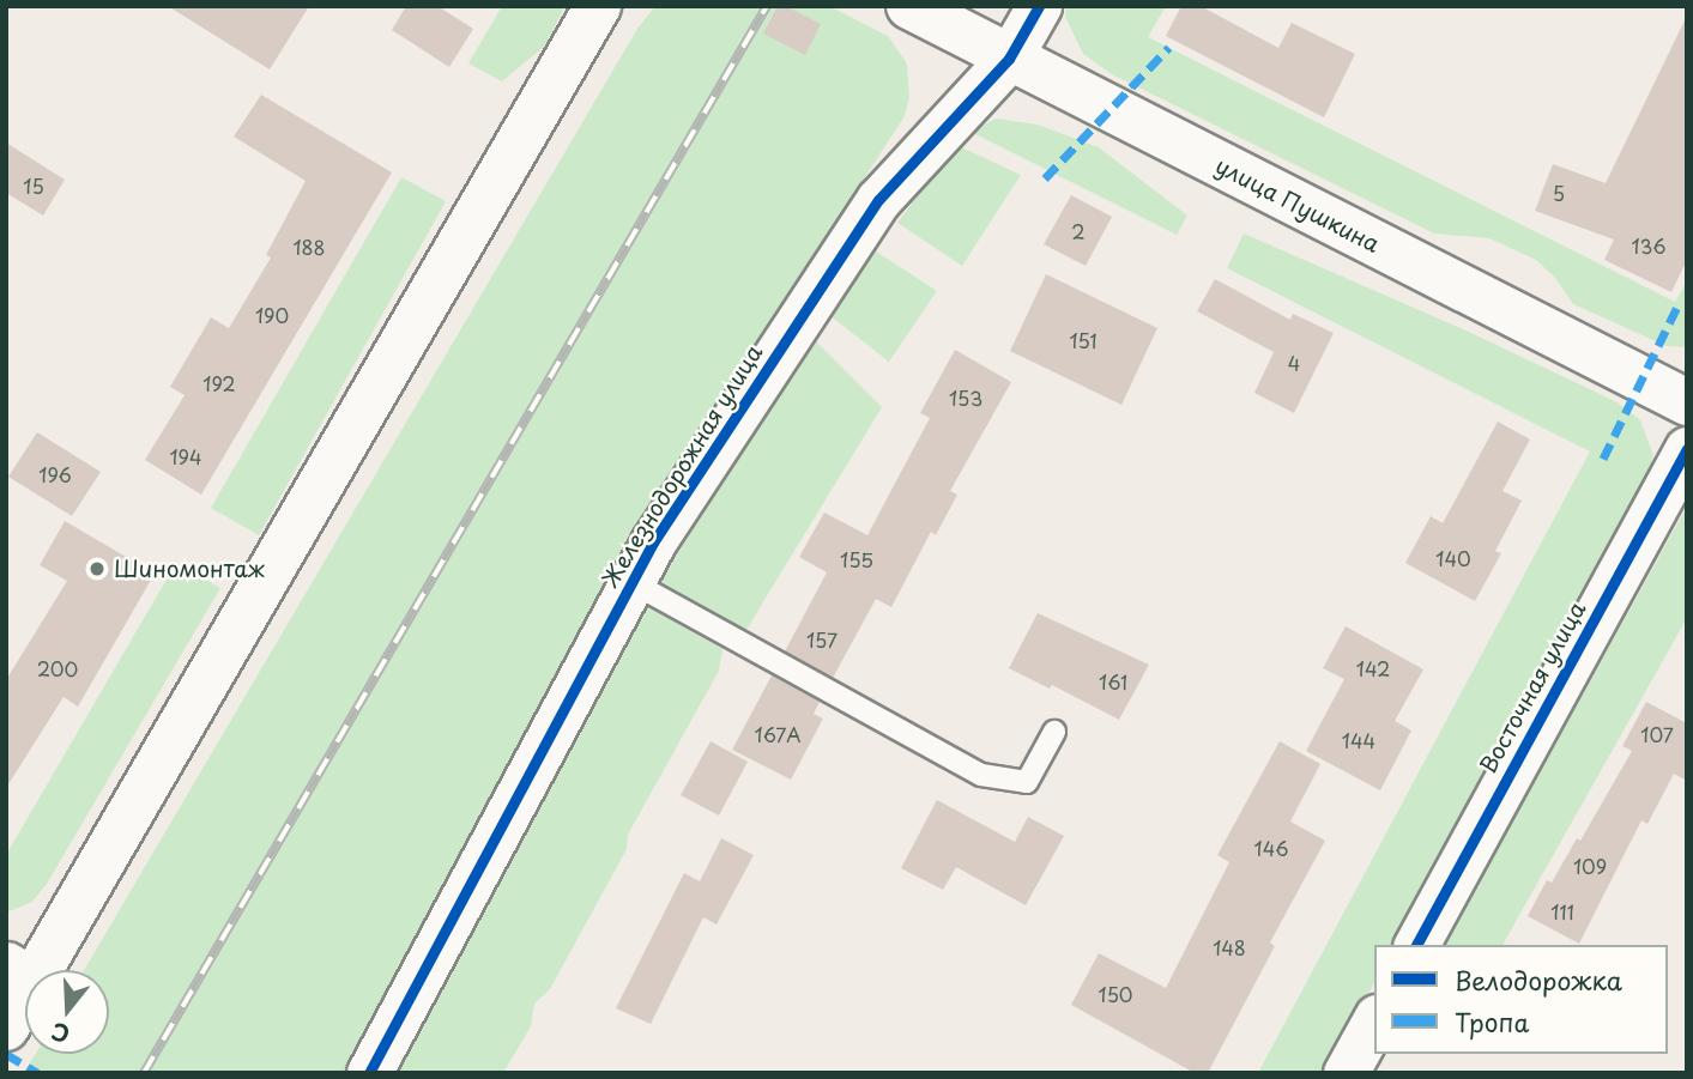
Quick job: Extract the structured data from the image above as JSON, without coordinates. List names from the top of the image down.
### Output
{
  "streets": {
    "main road": ["улица Пушкина"],
    "street": ["Железнодорожная улица", "Восточная улица"]
  },
  "crossings": [
    ["улица Пушкина", "Железнодорожная улица"]
  ],
  "places": ["Шиномонтаж"],
  "house_numbers": [
    "15",
    "5",
    "2",
    "136",
    "188",
    "190",
    "151",
    "4",
    "192",
    "153",
    "194",
    "196",
    "140",
    "155",
    "157",
    "200",
    "142",
    "161",
    "167А",
    "107",
    "144",
    "146",
    "109",
    "111",
    "148",
    "150"
  ],
  "legend": ["Велодорожка", "Тропа"],
  "north": "bottom"
}
